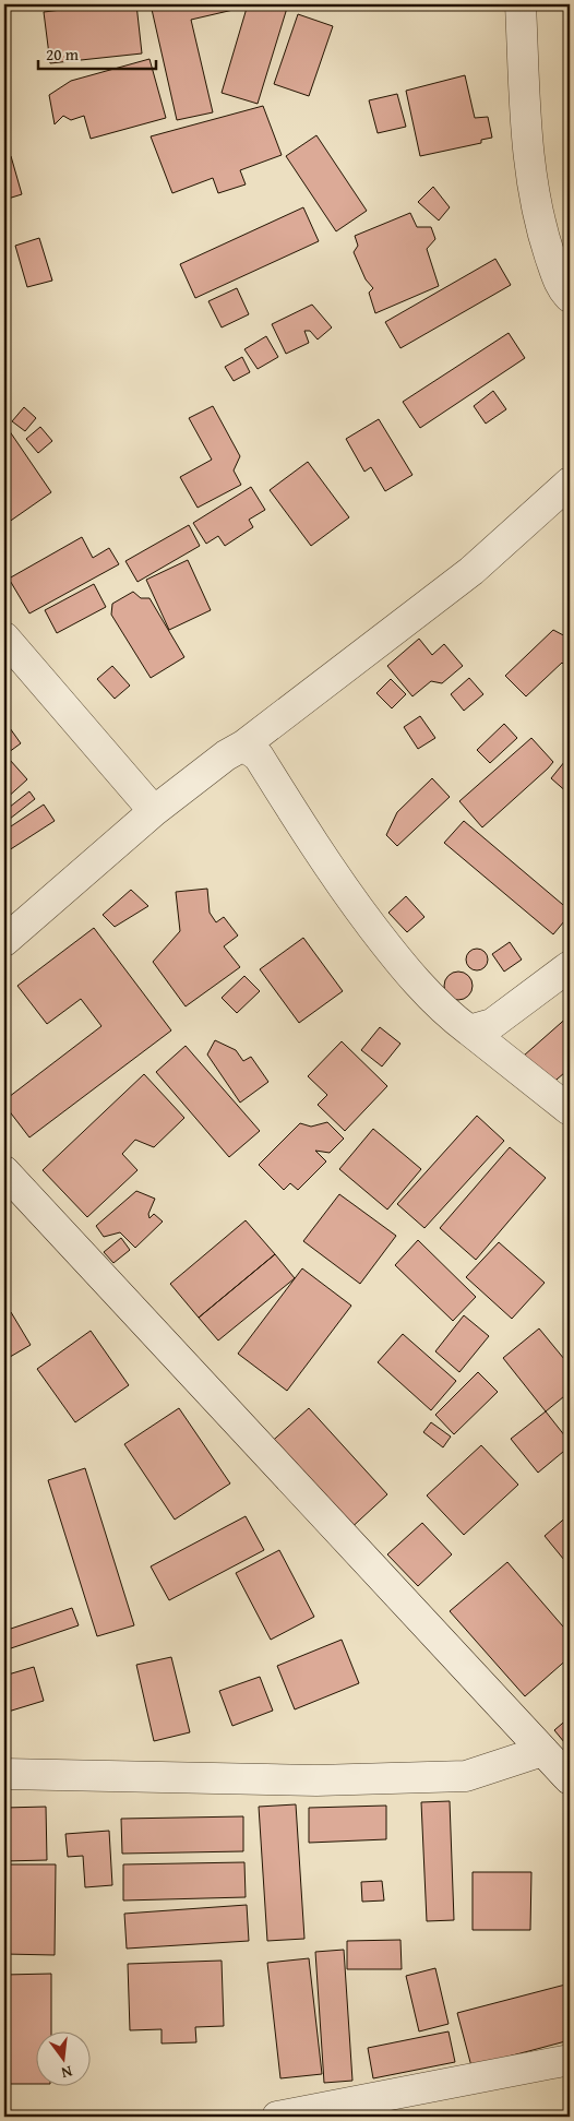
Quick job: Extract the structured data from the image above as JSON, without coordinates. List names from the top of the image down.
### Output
{
  "scale_bar": "20 m",
  "north": "bottom"
}
